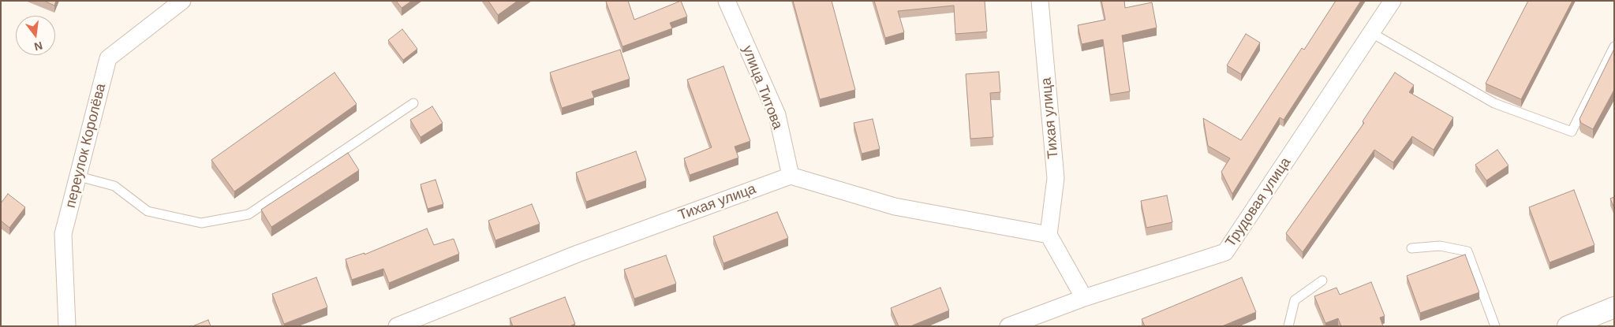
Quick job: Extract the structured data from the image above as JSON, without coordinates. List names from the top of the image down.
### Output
{
  "streets": {
    "street": [
      "улица Титова",
      "Тихая улица",
      "переулок Королёва",
      "Трудовая улица"
    ]
  },
  "crossings": [
    ["улица Титова", "Тихая улица"]
  ],
  "north": "bottom"
}
